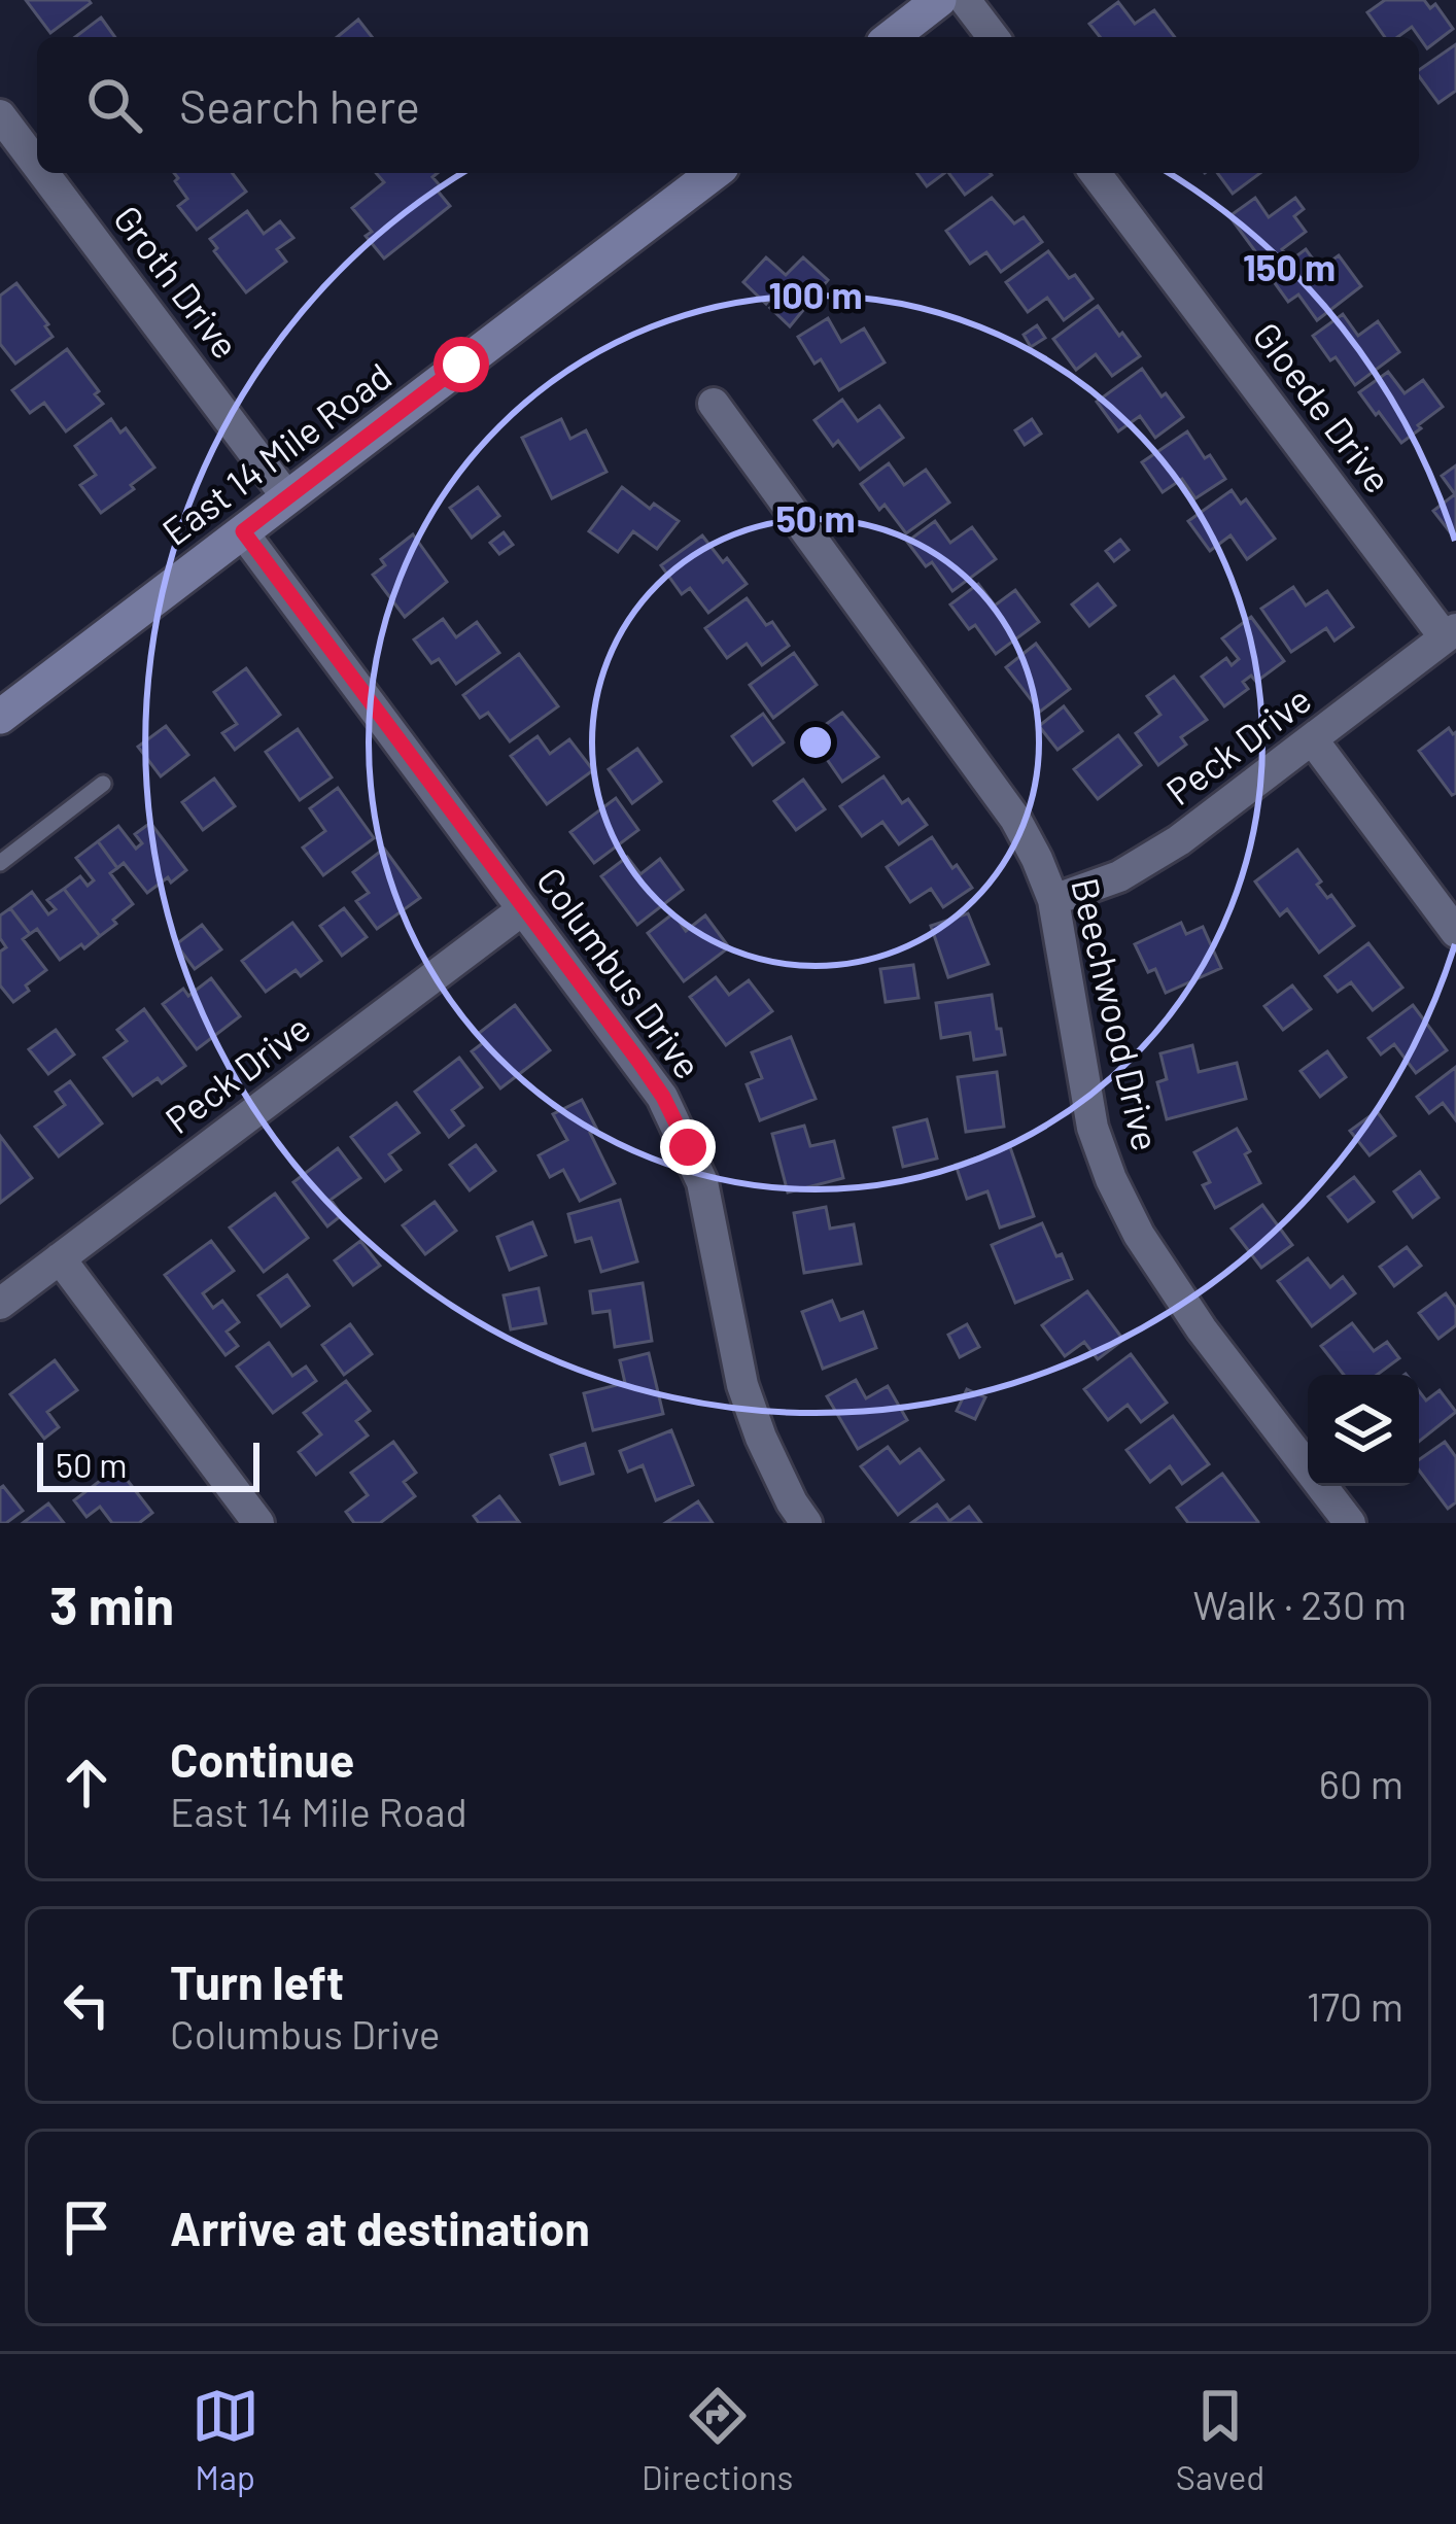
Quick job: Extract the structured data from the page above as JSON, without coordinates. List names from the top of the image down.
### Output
{
  "streets": {
    "main road": ["East 14 Mile Road"],
    "street": [
      "Groth Drive",
      "Gloede Drive",
      "Peck Drive",
      "Columbus Drive",
      "Beechwood Drive"
    ]
  },
  "crossings": [
    ["Groth Drive", "East 14 Mile Road"],
    ["Gloede Drive", "Peck Drive"],
    ["East 14 Mile Road", "Columbus Drive"],
    ["Peck Drive", "Columbus Drive"],
    ["Peck Drive", "Beechwood Drive"]
  ],
  "scale_bar": "50 m",
  "page": {
    "search": "Search here",
    "scale": "50 m",
    "heading": ["3 min", "Walk · 230 m"],
    "list": [
      ["Continue", "East 14 Mile Road", "60 m"],
      ["Turn left", "Columbus Drive", "170 m"],
      "Arrive at destination"
    ],
    "nav": ["Map", "Directions", "Saved"]
  },
  "rings": ["150 m", "100 m", "50 m"]
}
